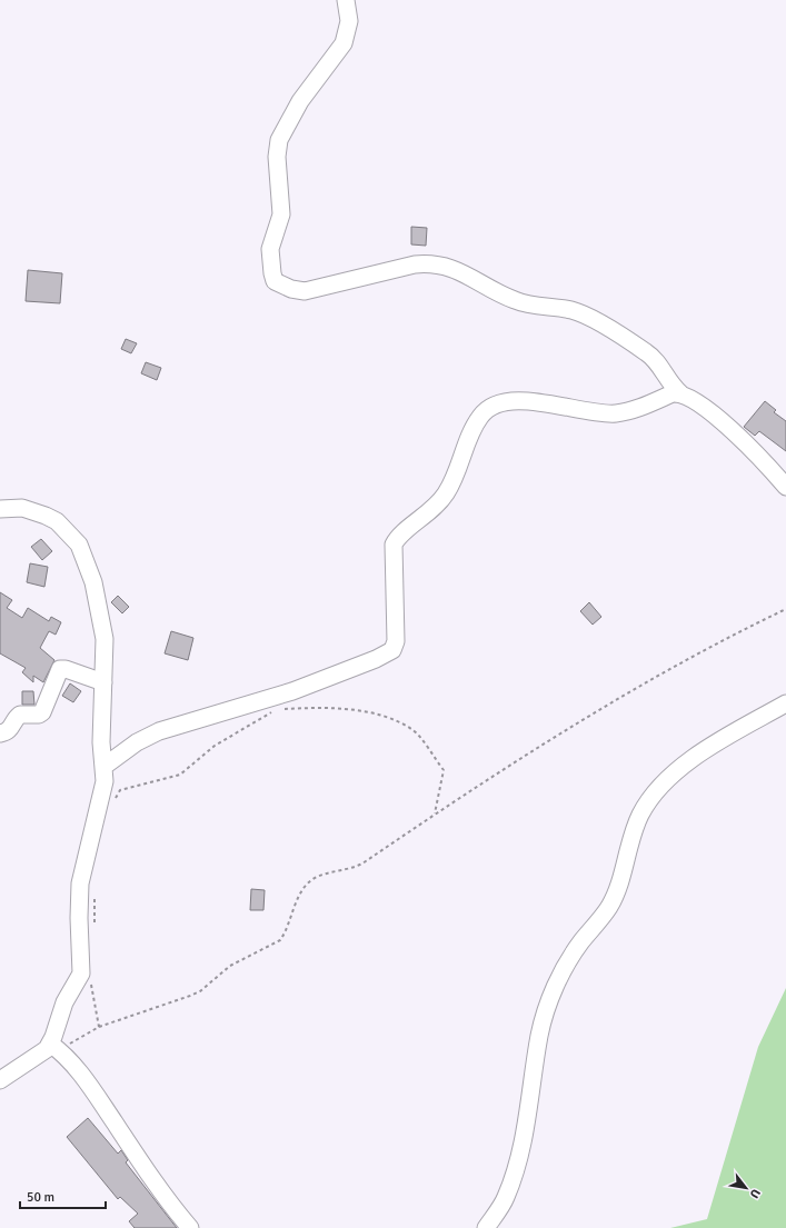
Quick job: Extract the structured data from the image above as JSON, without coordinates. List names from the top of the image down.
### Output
{
  "scale_bar": "50 m",
  "north": "bottom right"
}
